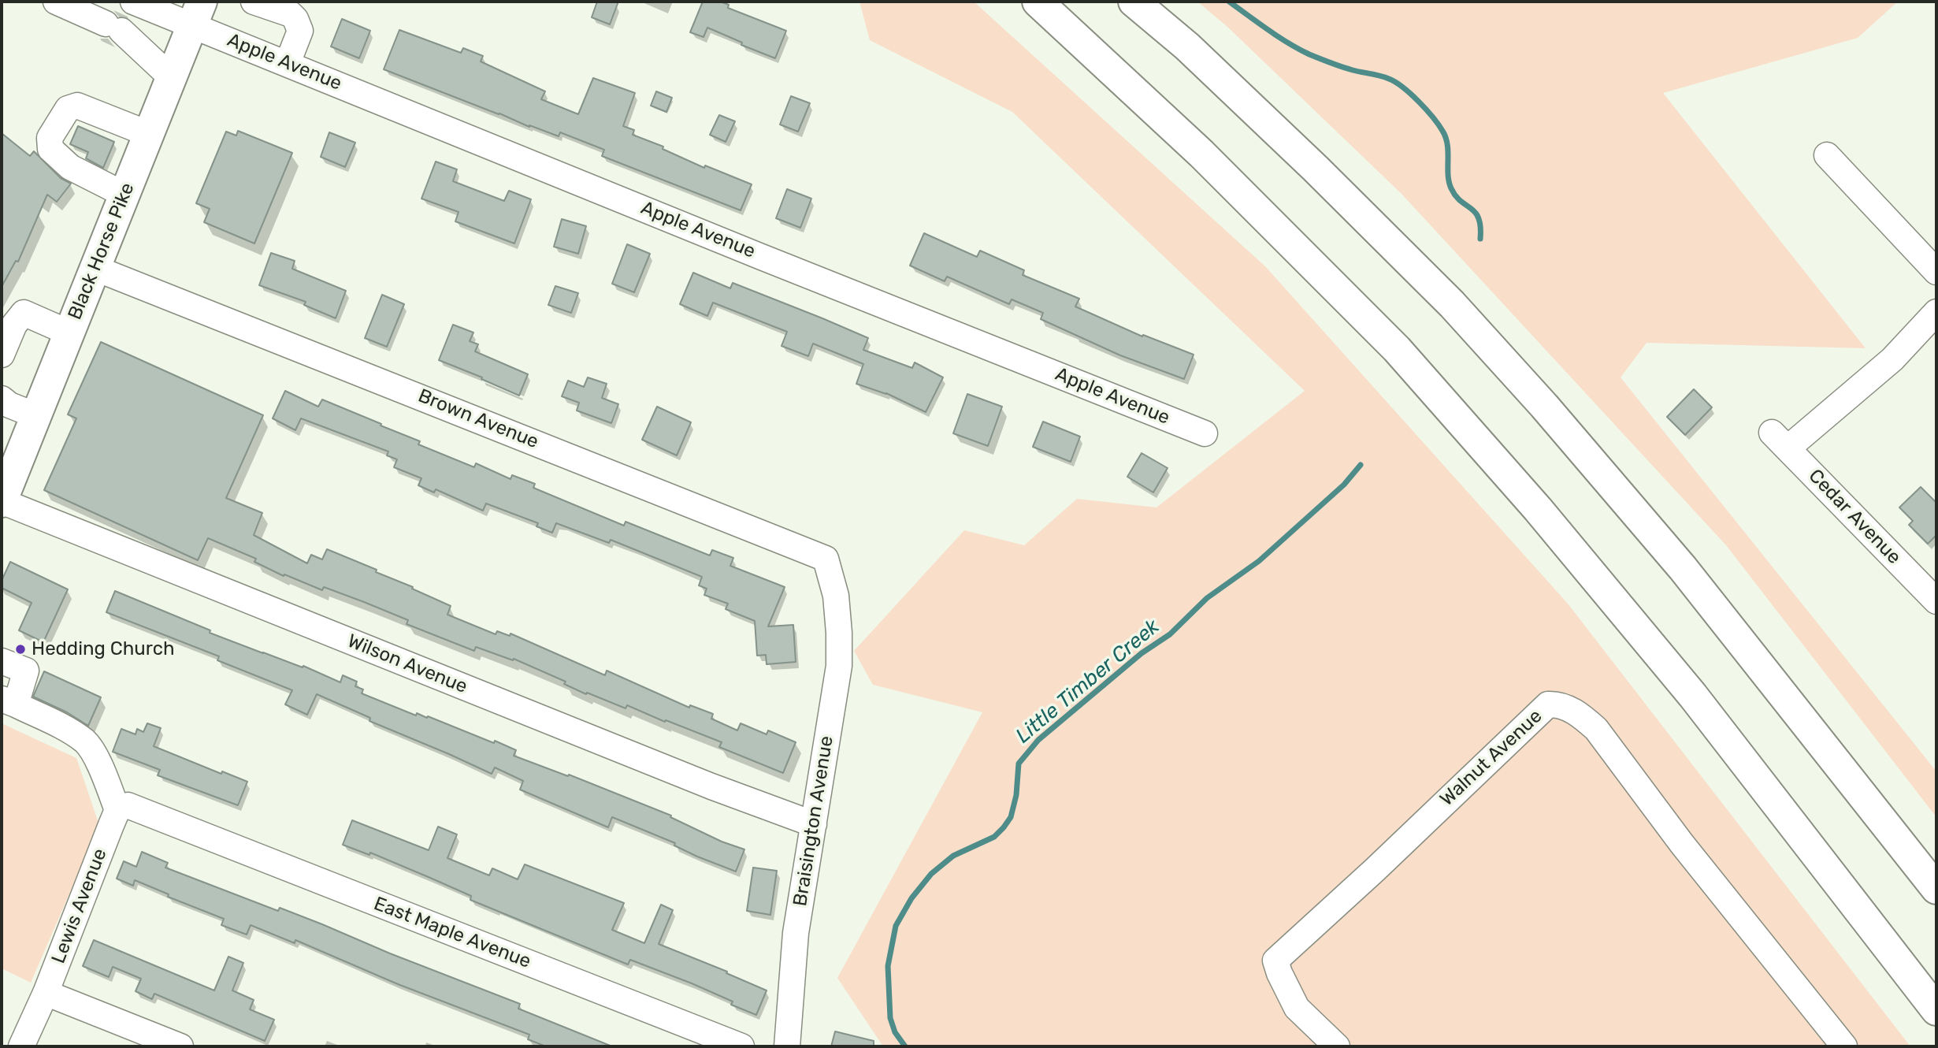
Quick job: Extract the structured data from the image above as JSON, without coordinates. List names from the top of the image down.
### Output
{
  "streets": {
    "main road": ["Black Horse Pike"],
    "street": [
      "Apple Avenue",
      "Brown Avenue",
      "Cedar Avenue",
      "Wilson Avenue",
      "Walnut Avenue",
      "Braisington Avenue",
      "Lewis Avenue",
      "East Maple Avenue"
    ]
  },
  "crossings": [
    ["Apple Avenue", "Black Horse Pike"],
    ["Black Horse Pike", "Brown Avenue"],
    ["Black Horse Pike", "Wilson Avenue"],
    ["Brown Avenue", "Braisington Avenue"],
    ["Wilson Avenue", "Braisington Avenue"],
    ["Lewis Avenue", "East Maple Avenue"]
  ],
  "water": ["Little Timber Creek"],
  "places": ["Hedding Church"]
}
